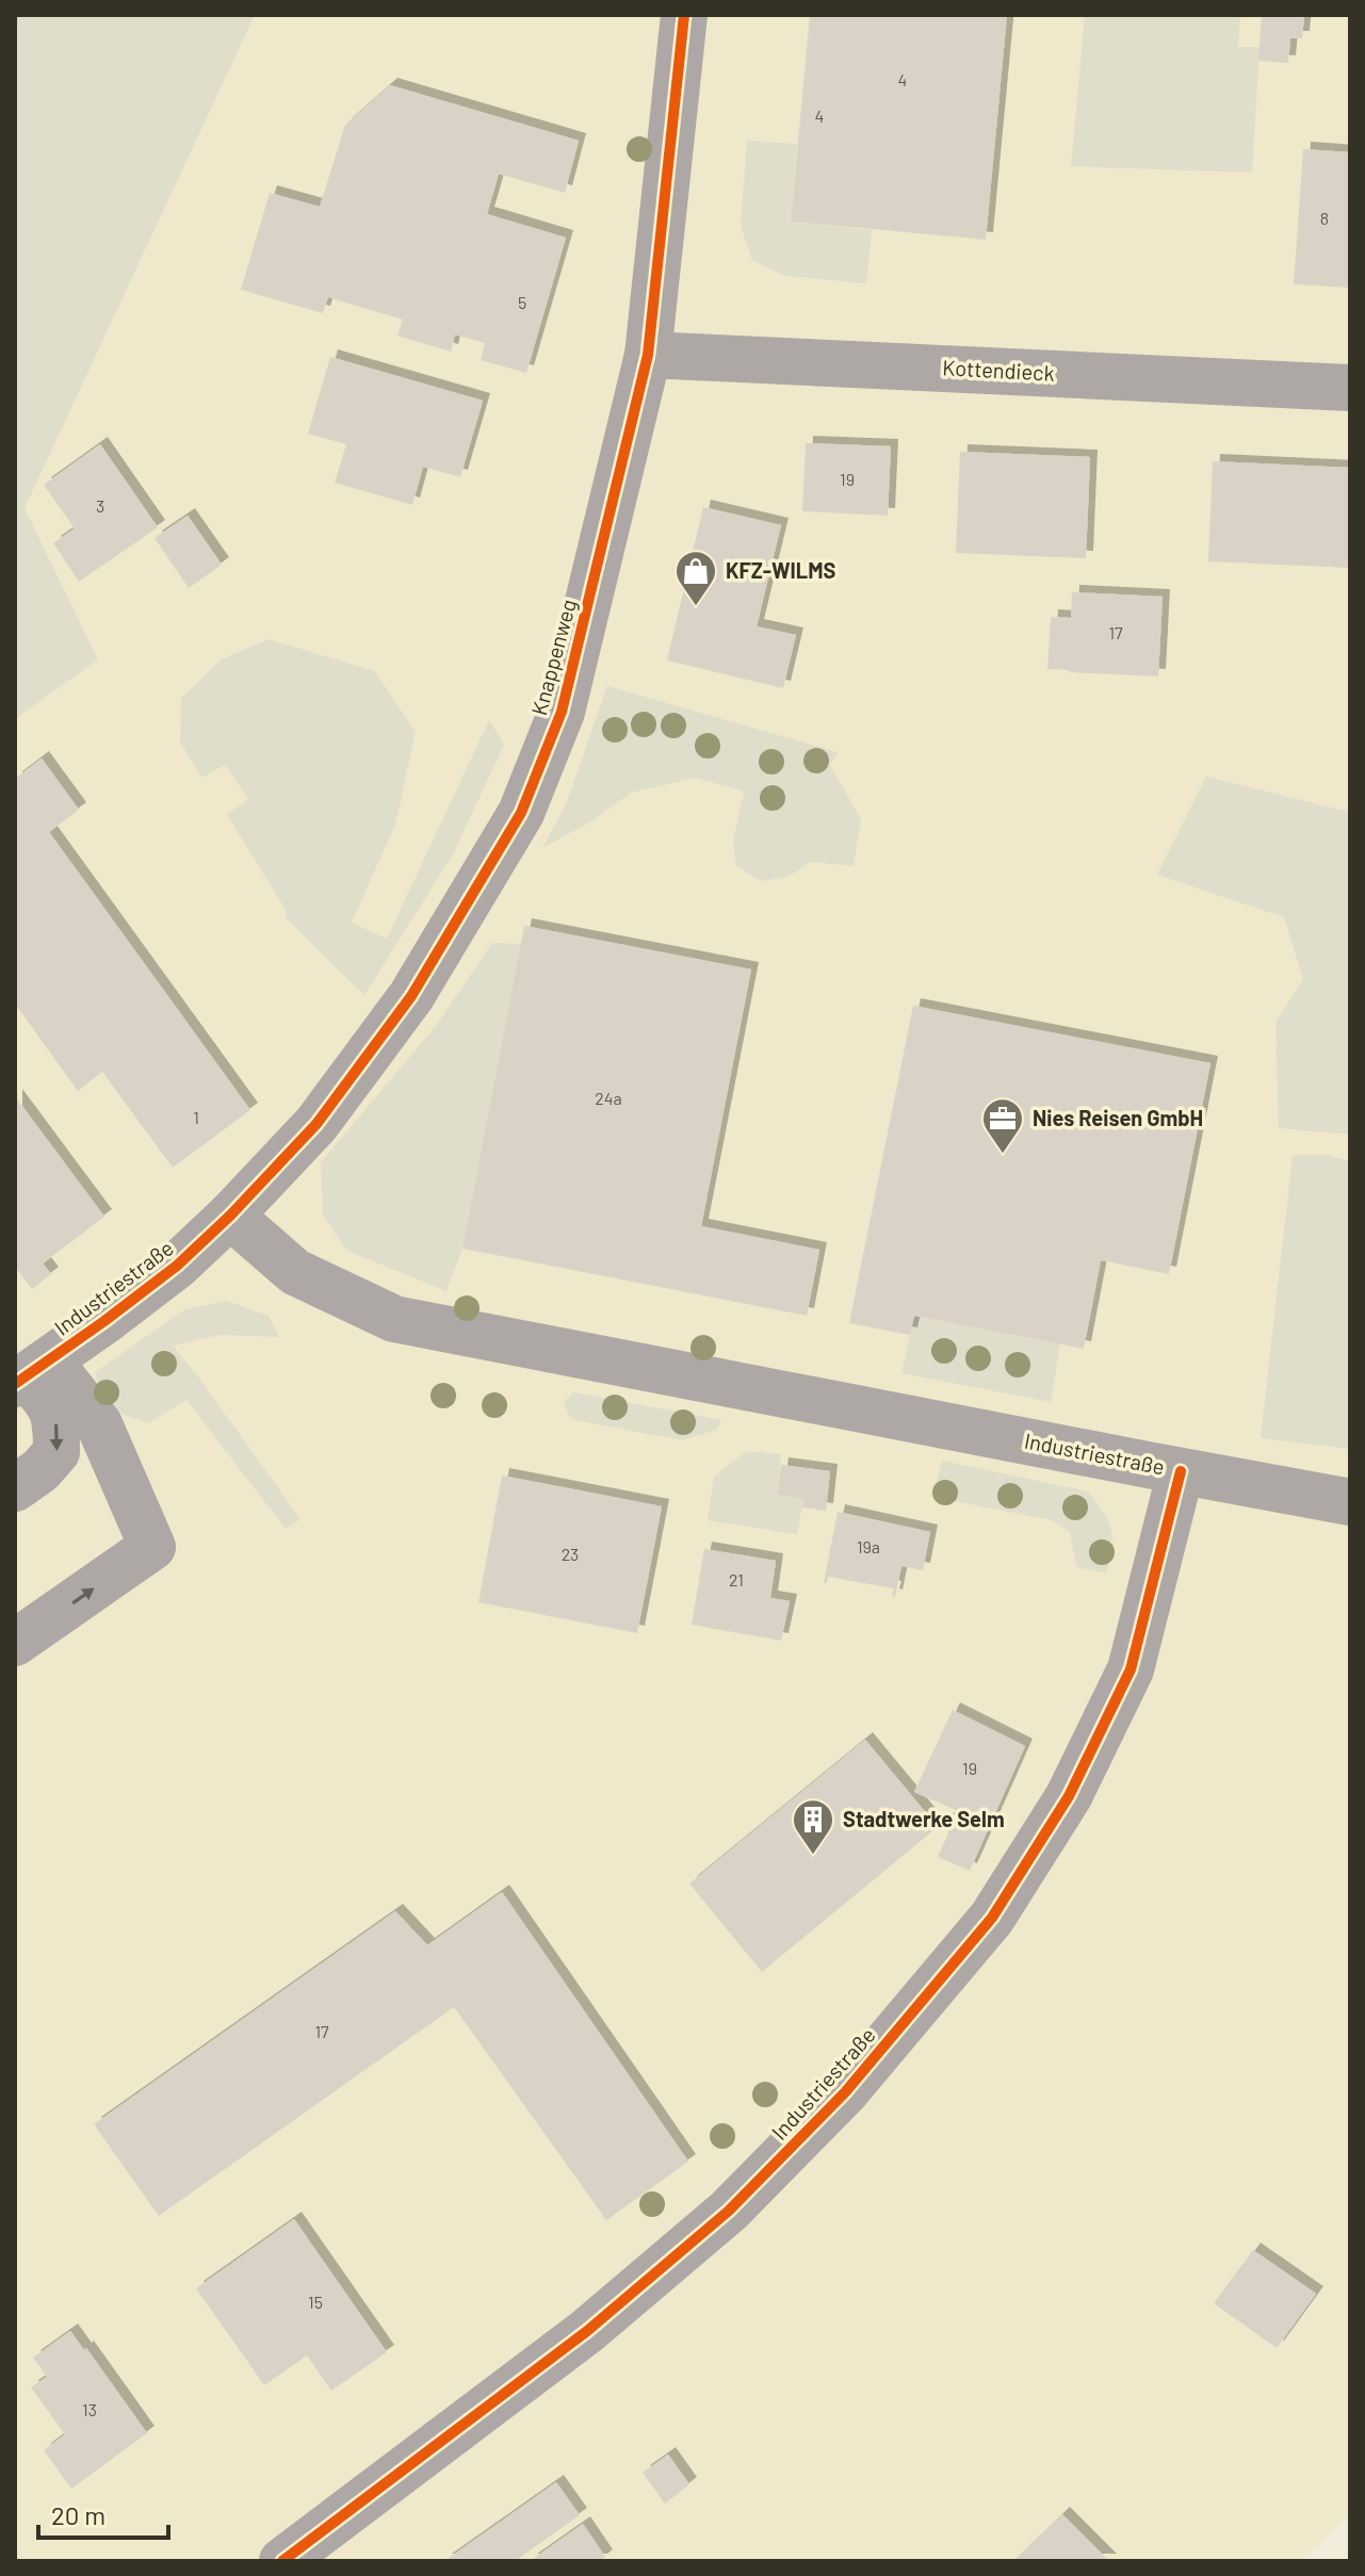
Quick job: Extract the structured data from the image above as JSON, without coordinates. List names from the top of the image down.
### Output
{
  "streets": {
    "street": ["Kottendieck", "Knappenweg", "Industriestraße"]
  },
  "crossings": [
    ["Kottendieck", "Knappenweg"],
    ["Knappenweg", "Industriestraße"]
  ],
  "places": {
    "shop": ["KFZ-WILMS"],
    "office": ["Nies Reisen GmbH"],
    "building": ["Stadtwerke Selm"]
  },
  "house_numbers": [
    "4",
    "4",
    "8",
    "5",
    "19",
    "3",
    "17",
    "24a",
    "1",
    "19a",
    "23",
    "21",
    "19",
    "17",
    "15",
    "13"
  ],
  "scale_bar": "20 m"
}
